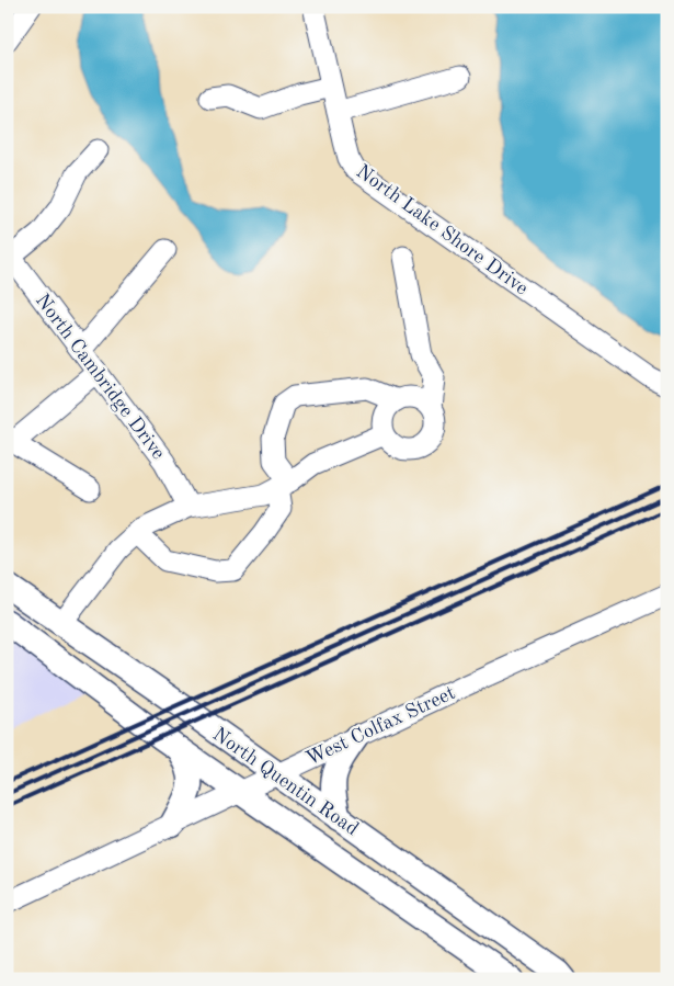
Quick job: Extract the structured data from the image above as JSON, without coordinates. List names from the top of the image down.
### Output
{
  "streets": {
    "main road": ["North Quentin Road"],
    "street": ["North Lake Shore Drive", "North Cambridge Drive", "West Colfax Street"]
  },
  "crossings": [
    ["West Colfax Street", "North Quentin Road"]
  ]
}
